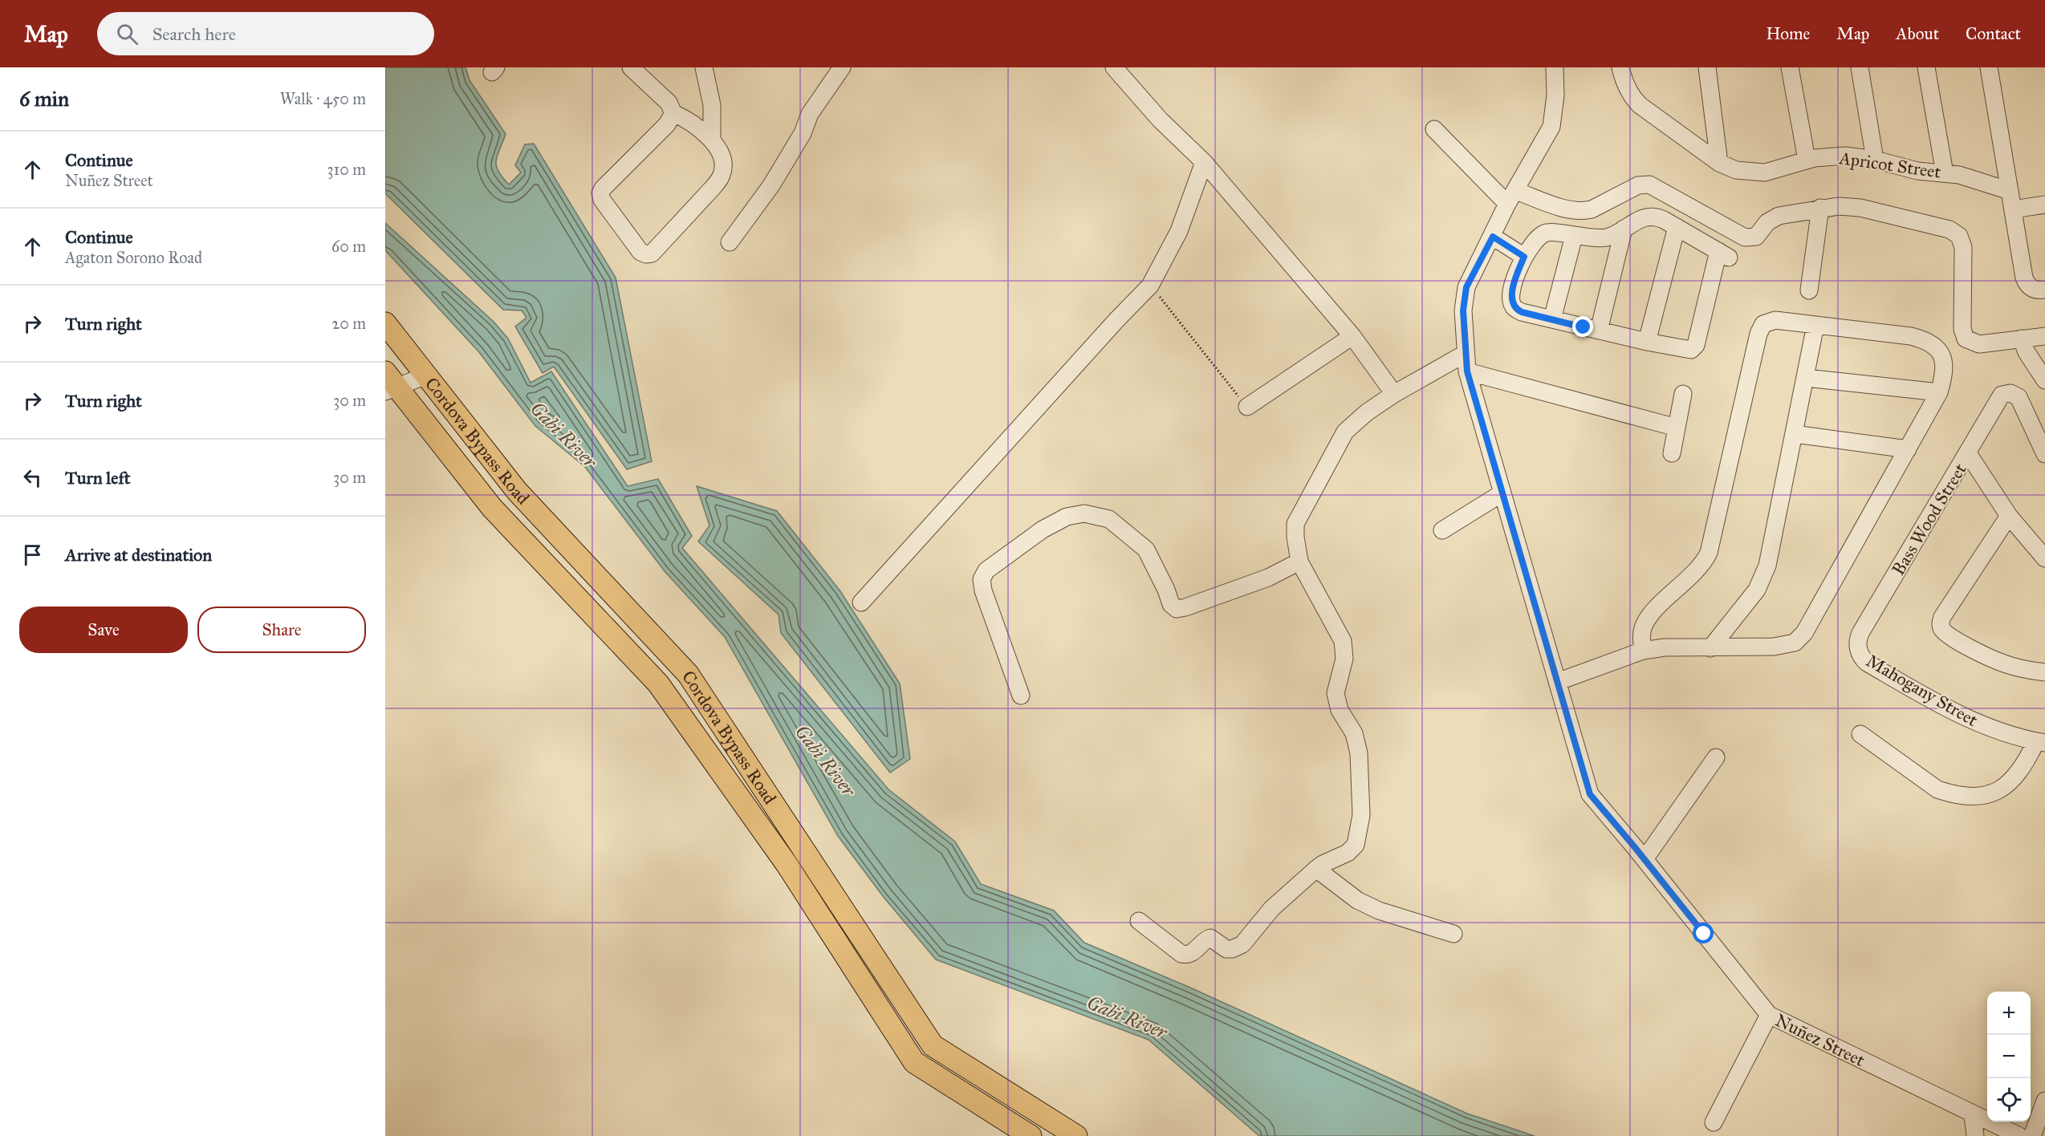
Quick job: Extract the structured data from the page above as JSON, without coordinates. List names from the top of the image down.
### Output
{
  "streets": {
    "main road": ["Cordova Bypass Road"],
    "street": [
      "Apricot Street",
      "Bass Wood Street",
      "Mahogany Street",
      "Nuñez Street"
    ]
  },
  "crossings": [
    ["Bass Wood Street", "Mahogany Street"]
  ],
  "water": ["Gabi River"],
  "page": {
    "header": "Map",
    "search": "Search here",
    "nav": [
      "Home",
      "Map",
      "About",
      "Contact"
    ],
    "heading": ["6 min", "Walk · 450 m"],
    "list": [
      ["Continue", "Nuñez Street", "310 m"],
      ["Continue", "Agaton Sorono Road", "60 m"],
      ["Turn right", "20 m"],
      ["Turn right", "30 m"],
      ["Turn left", "30 m"],
      "Arrive at destination"
    ],
    "buttons": ["Save", "Share"],
    "map_buttons": ["+", "−"]
  }
}
